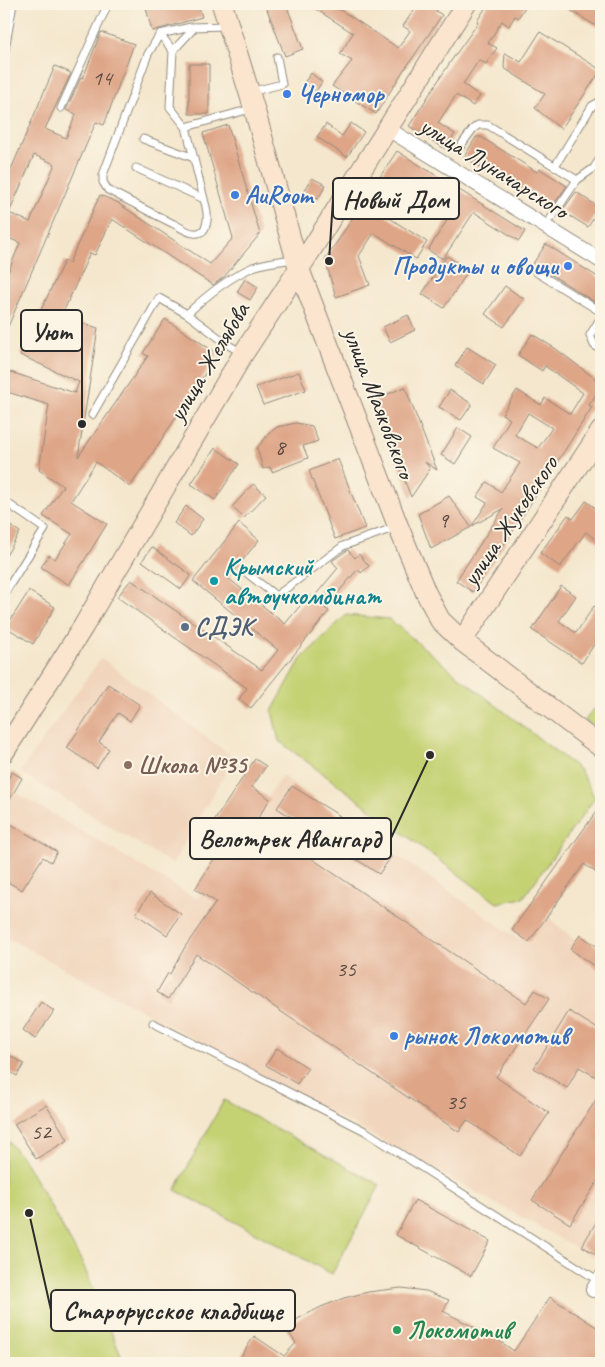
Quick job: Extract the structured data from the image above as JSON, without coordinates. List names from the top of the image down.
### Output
{
  "streets": {
    "main road": ["улица Желябова", "улица Маяковского", "улица Жуковского"],
    "street": ["улица Луначарского"]
  },
  "crossings": [
    ["улица Луначарского", "улица Желябова"],
    ["улица Желябова", "улица Маяковского"],
    ["улица Маяковского", "улица Жуковского"]
  ],
  "places": [
    "Черномор",
    "AuRoom",
    "Новый Дом",
    "Продукты и овощи",
    "Уют",
    "Крымский автоучкомбинат",
    "СДЭК",
    "Велотрек Авангард",
    "Школа №35",
    "рынок Локомотив",
    "Старорусское кладбище",
    "Локомотив"
  ],
  "house_numbers": [
    "14",
    "8",
    "9",
    "35",
    "35",
    "52"
  ]
}
